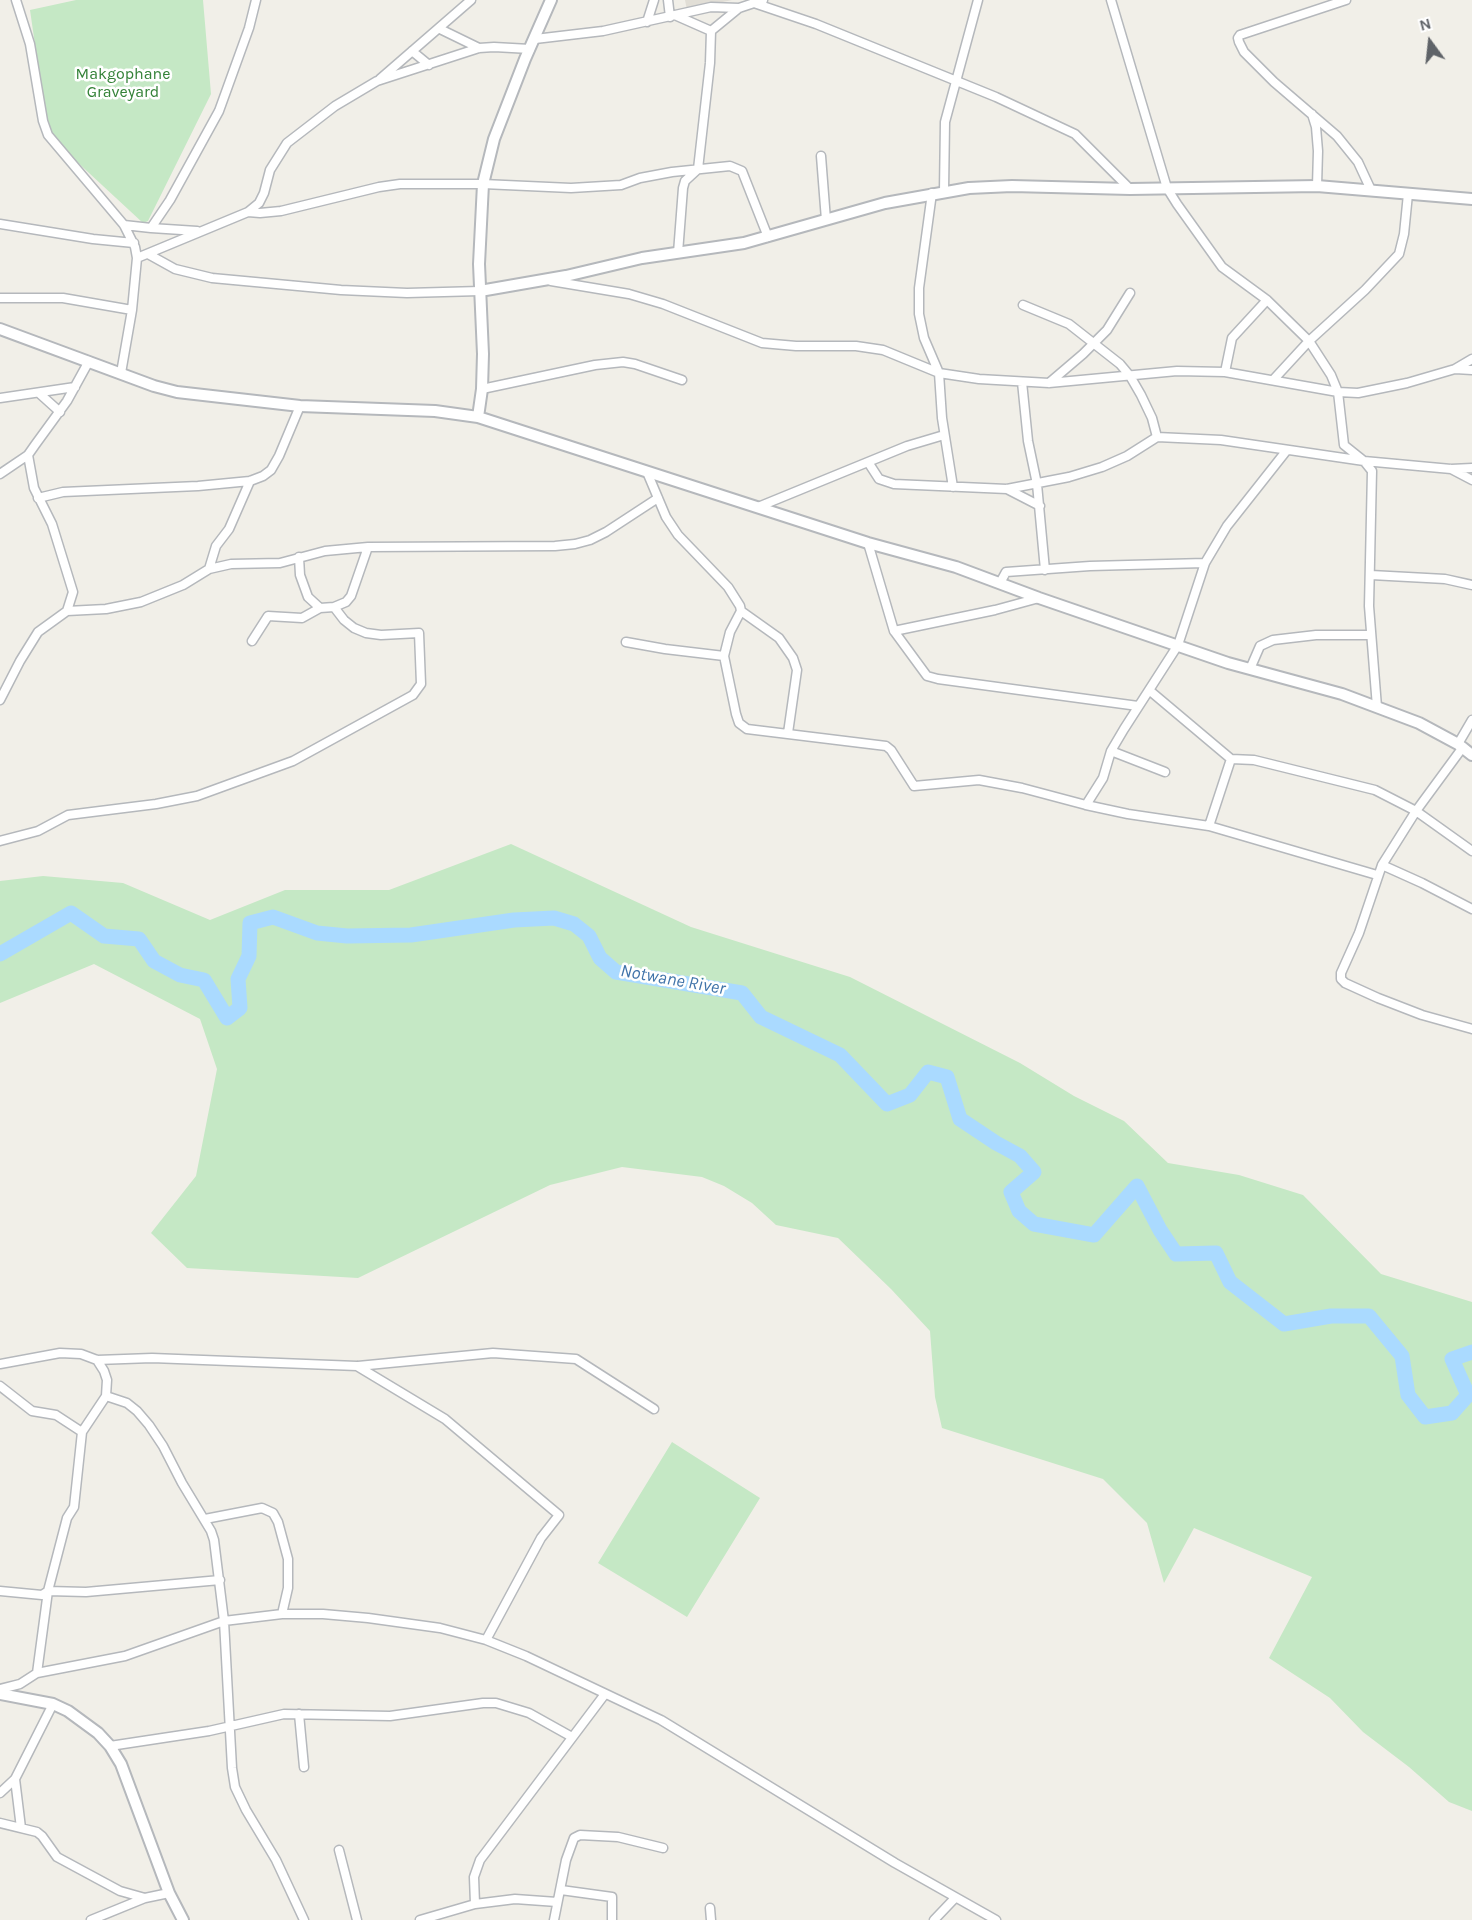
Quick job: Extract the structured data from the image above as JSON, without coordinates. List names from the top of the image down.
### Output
{
  "water": ["Notwane River"],
  "parks": ["Makgophane Graveyard"],
  "north": "top"
}
